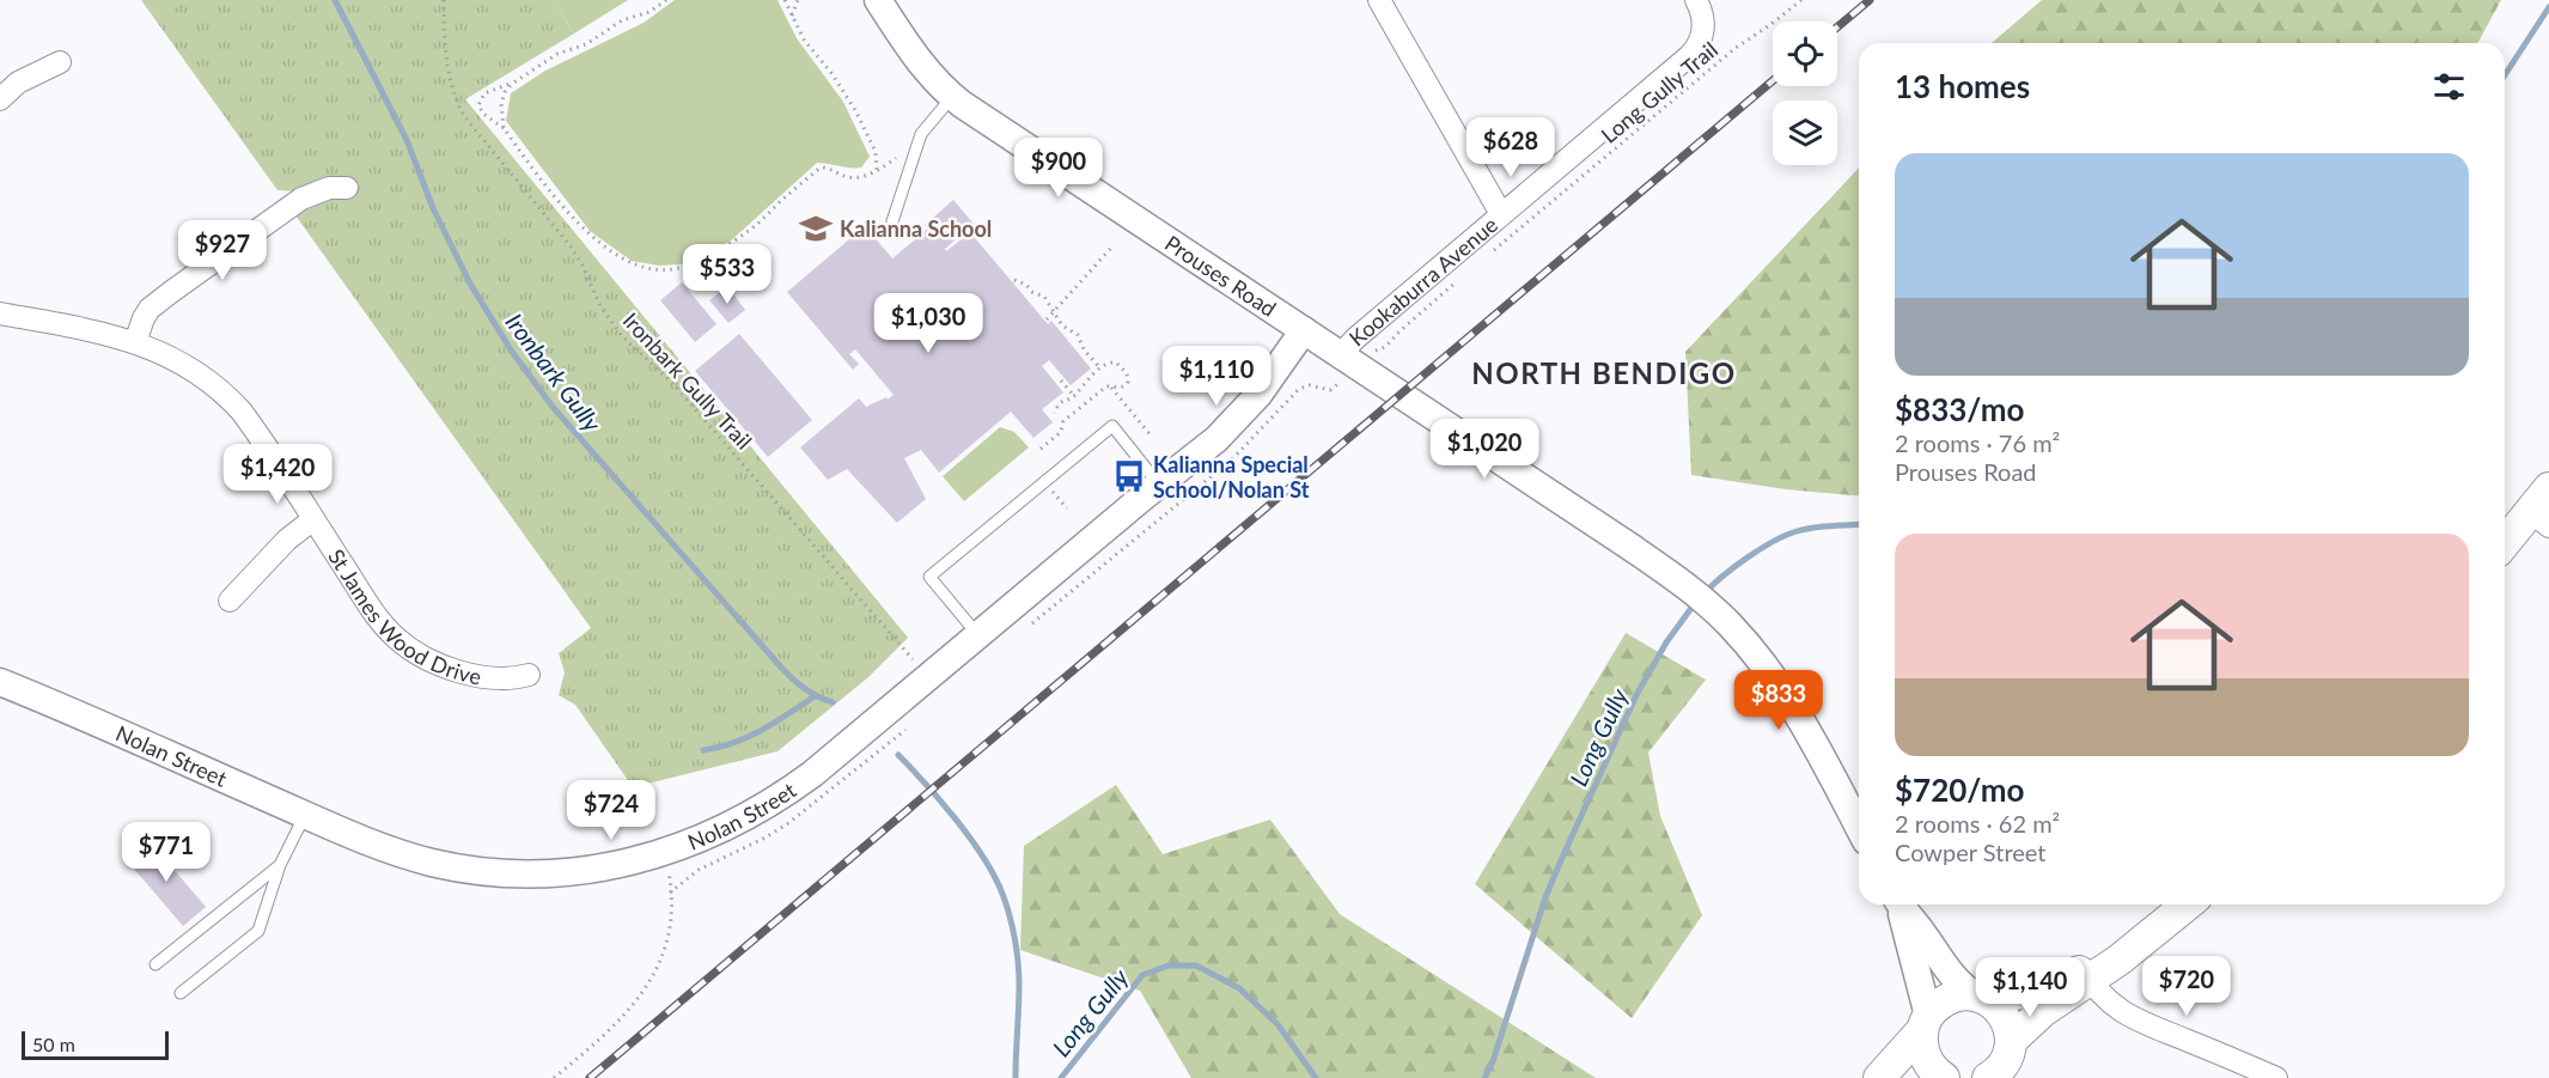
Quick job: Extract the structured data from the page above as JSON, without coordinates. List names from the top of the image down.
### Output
{
  "streets": {
    "street": [
      "Prouses Road",
      "Kookaburra Avenue",
      "St James Wood Drive",
      "Nolan Street"
    ],
    "path": ["Long Gully Trail", "Ironbark Gully Trail"]
  },
  "crossings": [
    ["Prouses Road", "Kookaburra Avenue"],
    ["Prouses Road", "Nolan Street"],
    ["Ironbark Gully Trail", "Nolan Street"]
  ],
  "districts": ["NORTH BENDIGO"],
  "water": ["Ironbark Gully", "Long Gully"],
  "places": {
    "school or university": ["Kalianna School"],
    "bus stop": ["Kalianna Special School/Nolan St"]
  },
  "scale_bar": "50 m",
  "page": {
    "heading": "13 homes",
    "price": [
      "$628",
      "$900",
      "$927",
      "$533",
      "$1,030",
      "$1,110",
      "$1,020",
      "$1,420",
      "$833",
      "$724",
      "$771",
      "$720",
      "$1,140"
    ],
    "list": [
      {
        "name": "$833/mo",
        "note": "2 rooms · 76 m² · Prouses Road"
      },
      {
        "name": "$720/mo",
        "note": "2 rooms · 62 m² · Cowper Street"
      }
    ],
    "scale": "50 m"
  }
}
